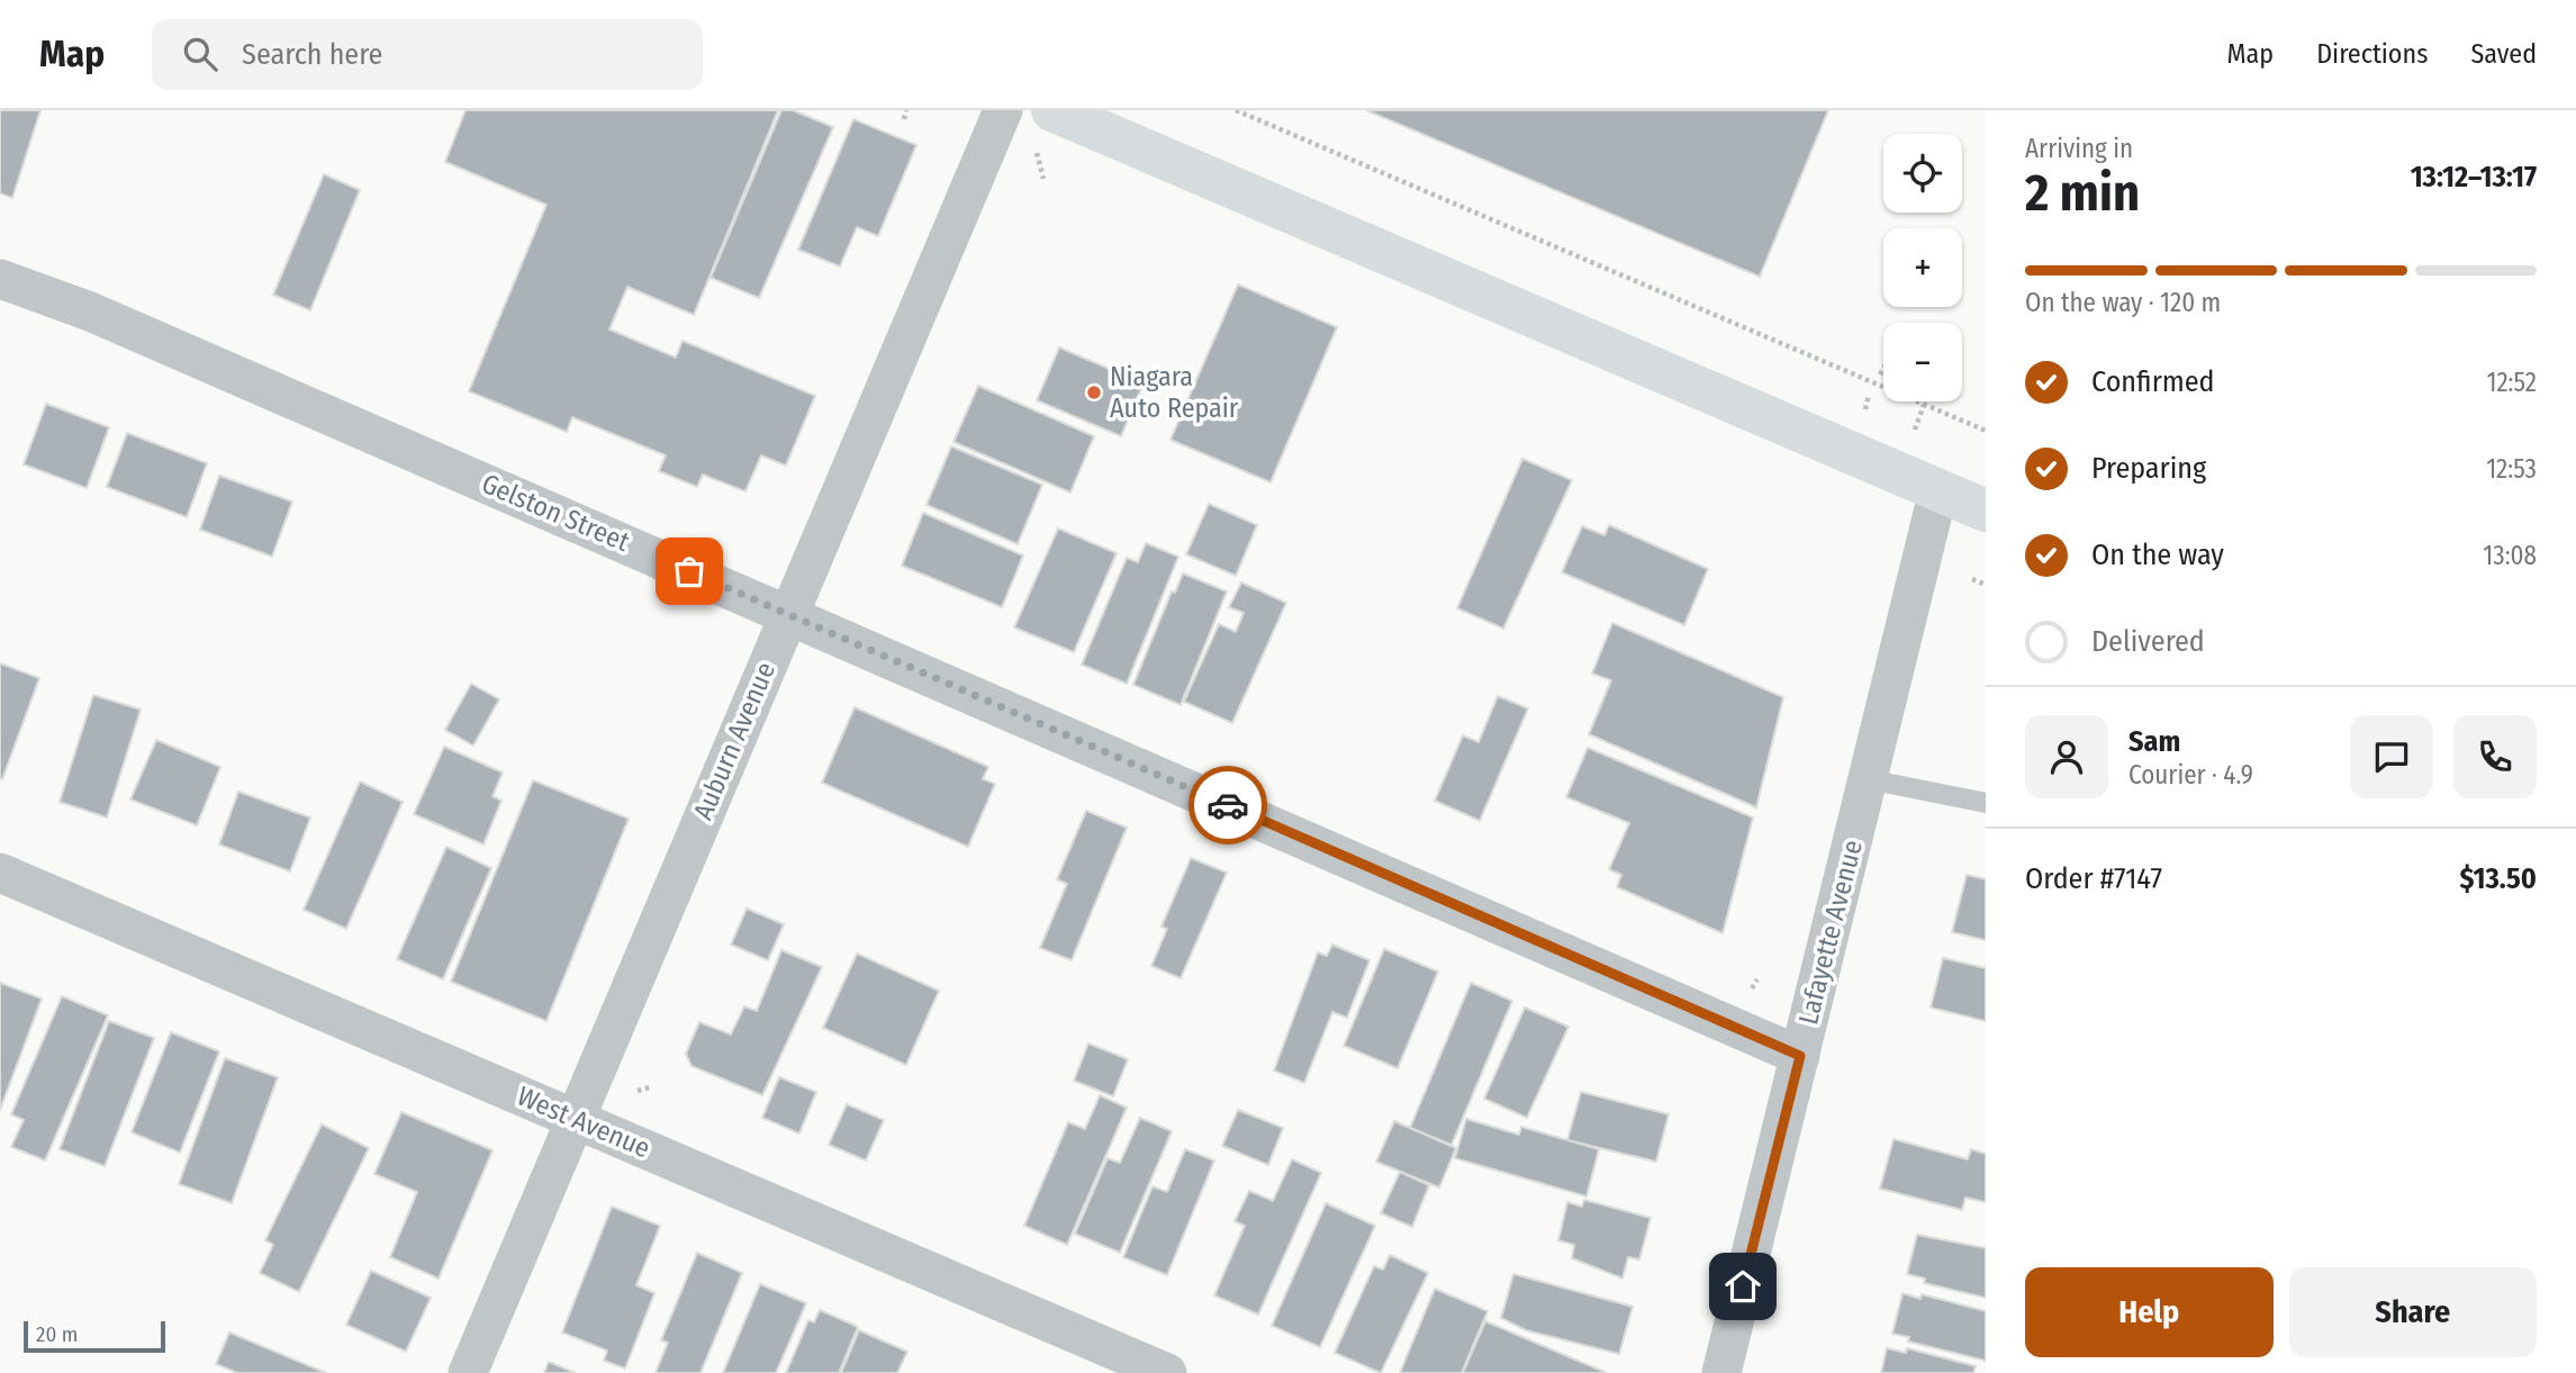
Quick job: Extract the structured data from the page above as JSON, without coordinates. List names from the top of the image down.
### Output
{
  "streets": {
    "street": [
      "Gelston Street",
      "Auburn Avenue",
      "Lafayette Avenue",
      "West Avenue"
    ]
  },
  "crossings": [
    ["Gelston Street", "Auburn Avenue"],
    ["Gelston Street", "Lafayette Avenue"],
    ["Auburn Avenue", "West Avenue"]
  ],
  "places": ["Niagara Auto Repair"],
  "scale_bar": "20 m",
  "page": {
    "header": "Map",
    "search": "Search here",
    "nav": ["Map", "Directions", "Saved"],
    "heading": ["2 min", "Arriving in", "13:12–13:17"],
    "panel": [
      "Sam",
      "Courier · 4.9",
      "Order #7147",
      "$13.50"
    ],
    "map_buttons": ["+", "−"],
    "bar": "On the way · 120 m",
    "list": [
      ["Confirmed", "12:52"],
      ["Preparing", "12:53"],
      ["On the way", "13:08"],
      "Delivered"
    ],
    "buttons": ["Help", "Share"],
    "scale": "20 m"
  }
}
